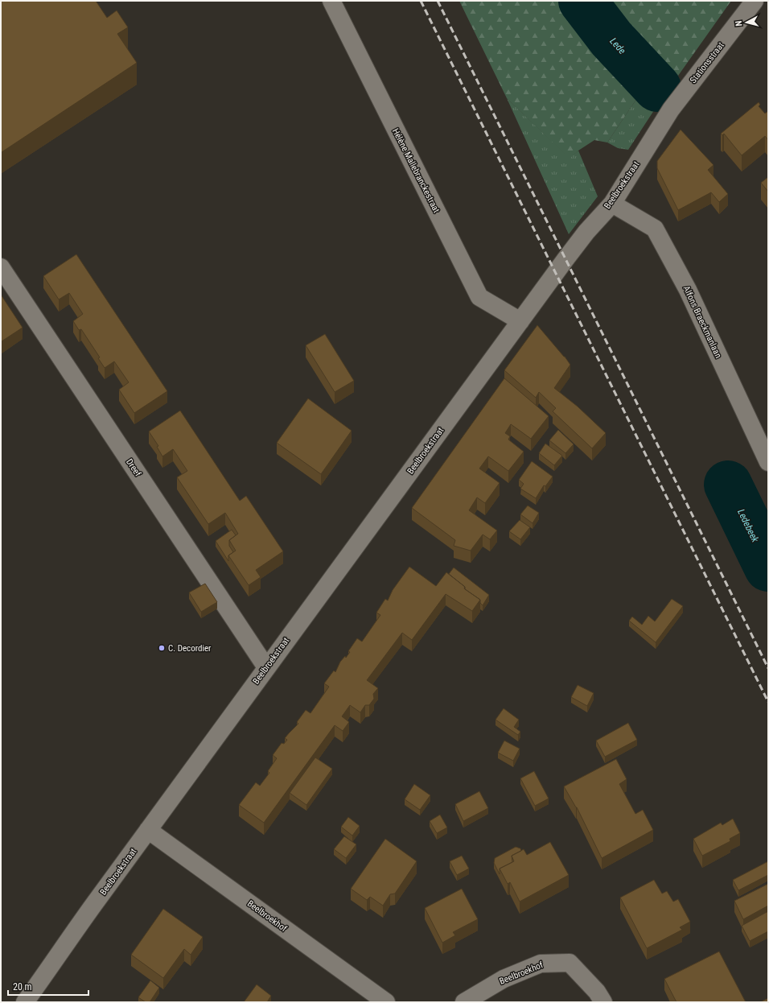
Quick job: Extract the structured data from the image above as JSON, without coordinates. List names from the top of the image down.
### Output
{
  "streets": {
    "street": [
      "Stationsstraat",
      "Hélène Mallebranckestraat",
      "Beelbroekstraat",
      "Alfons Braeckmanlaan",
      "Dreef",
      "Beelbroekhof"
    ]
  },
  "crossings": [
    ["Stationsstraat", "Beelbroekstraat"],
    ["Hélène Mallebranckestraat", "Beelbroekstraat"],
    ["Beelbroekstraat", "Alfons Braeckmanlaan"],
    ["Beelbroekstraat", "Dreef"],
    ["Beelbroekstraat", "Beelbroekhof"]
  ],
  "water": ["Lede", "Ledebeek"],
  "places": ["C. Decordier"],
  "scale_bar": "20 m",
  "north": "left"
}
